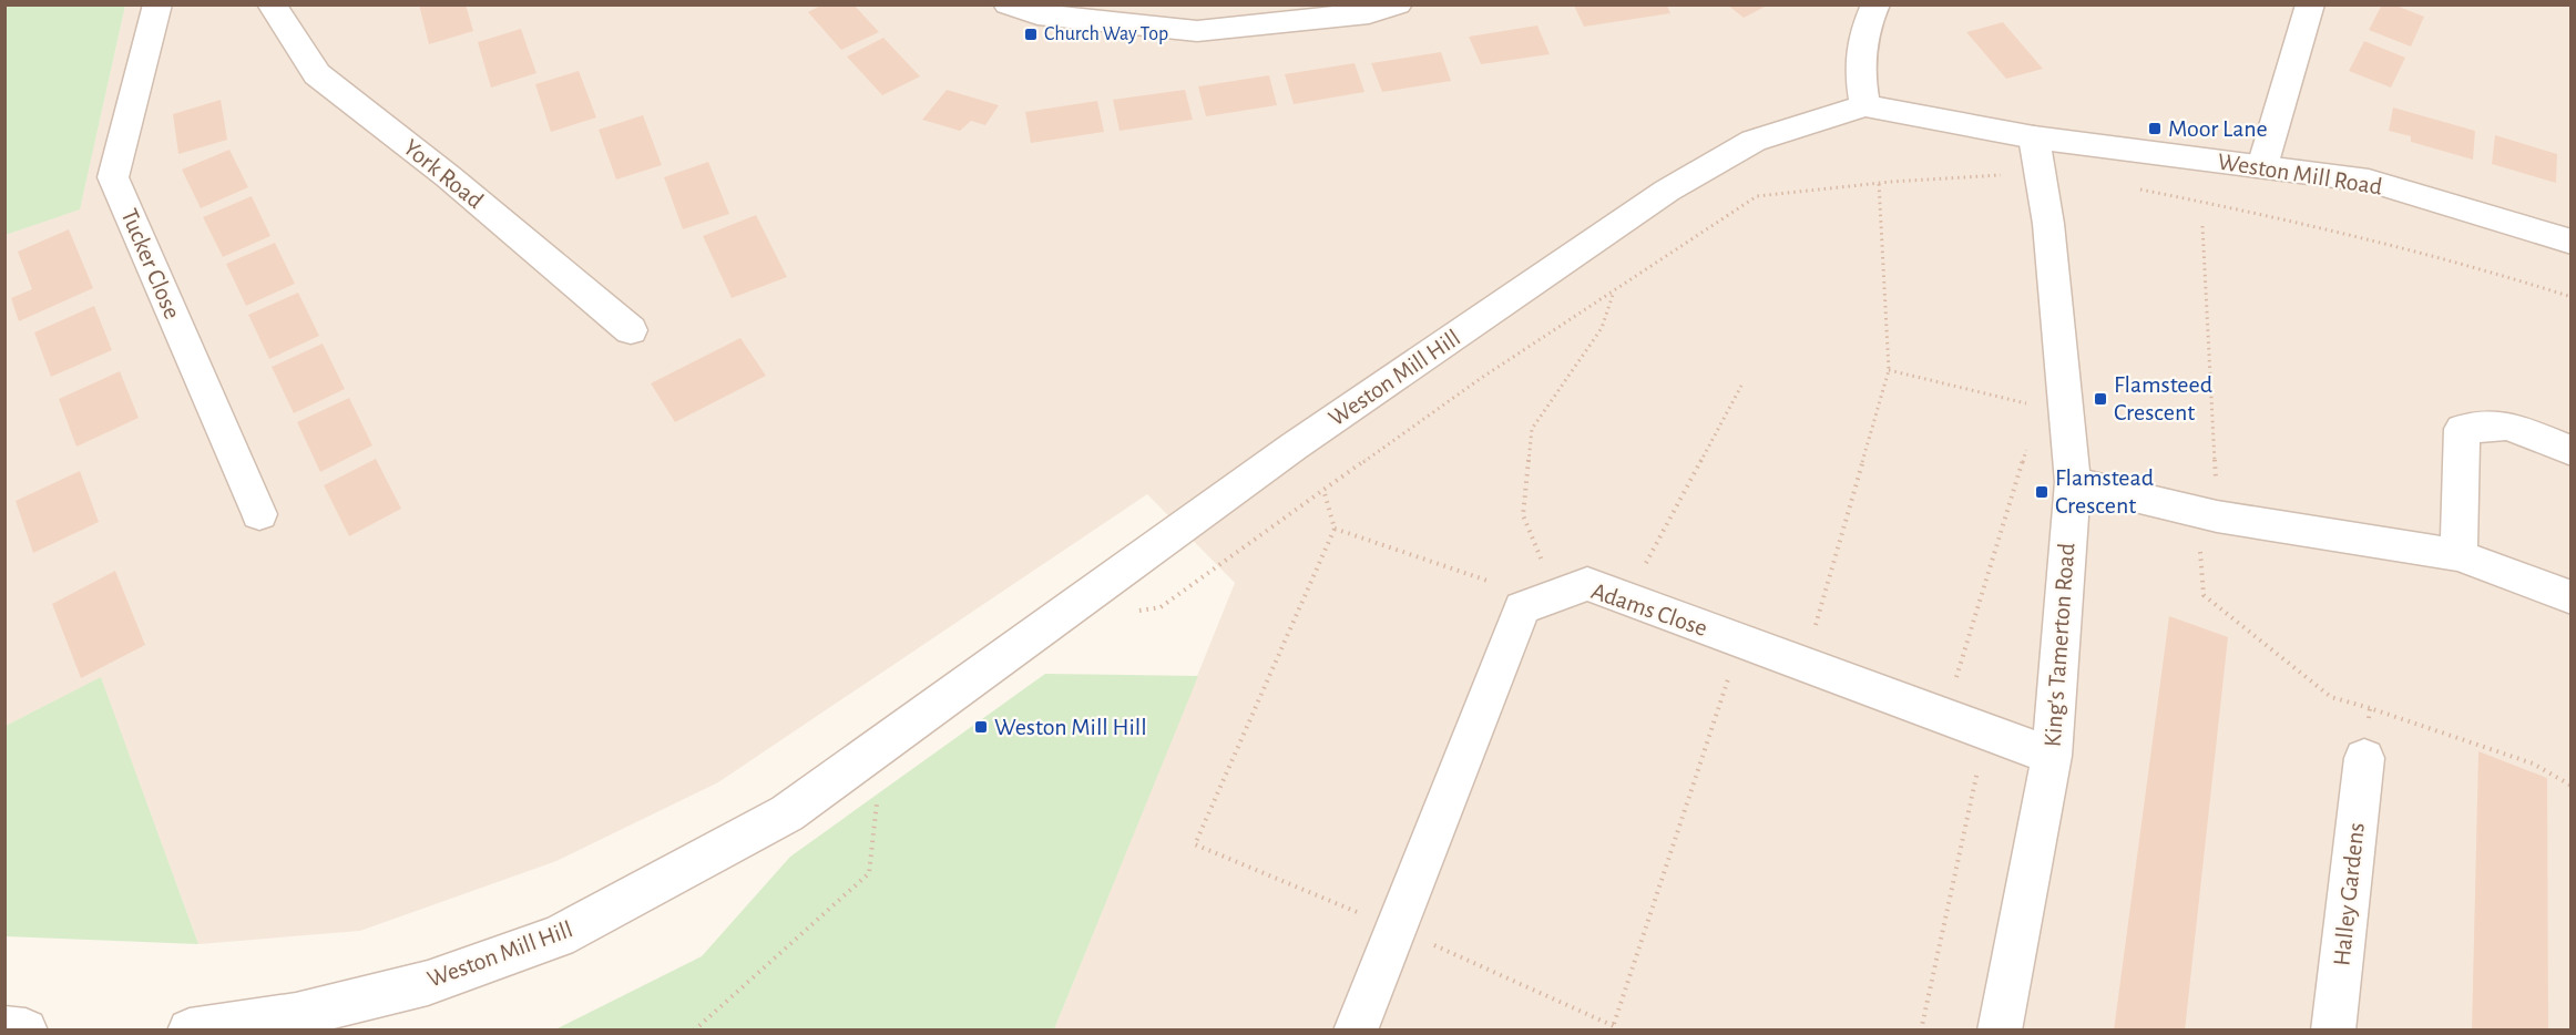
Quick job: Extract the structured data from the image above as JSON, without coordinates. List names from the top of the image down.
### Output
{
  "streets": {
    "street": [
      "York Road",
      "Weston Mill Road",
      "Tucker Close",
      "Weston Mill Hill",
      "Adams Close",
      "King's Tamerton Road",
      "Halley Gardens"
    ]
  },
  "crossings": [
    ["Weston Mill Road", "Weston Mill Hill"],
    ["Weston Mill Road", "King's Tamerton Road"],
    ["Adams Close", "King's Tamerton Road"]
  ],
  "places": {
    "transit": [
      "Church Way Top",
      "Moor Lane",
      "Flamsteed Crescent",
      "Flamstead Crescent",
      "Weston Mill Hill"
    ]
  }
}
